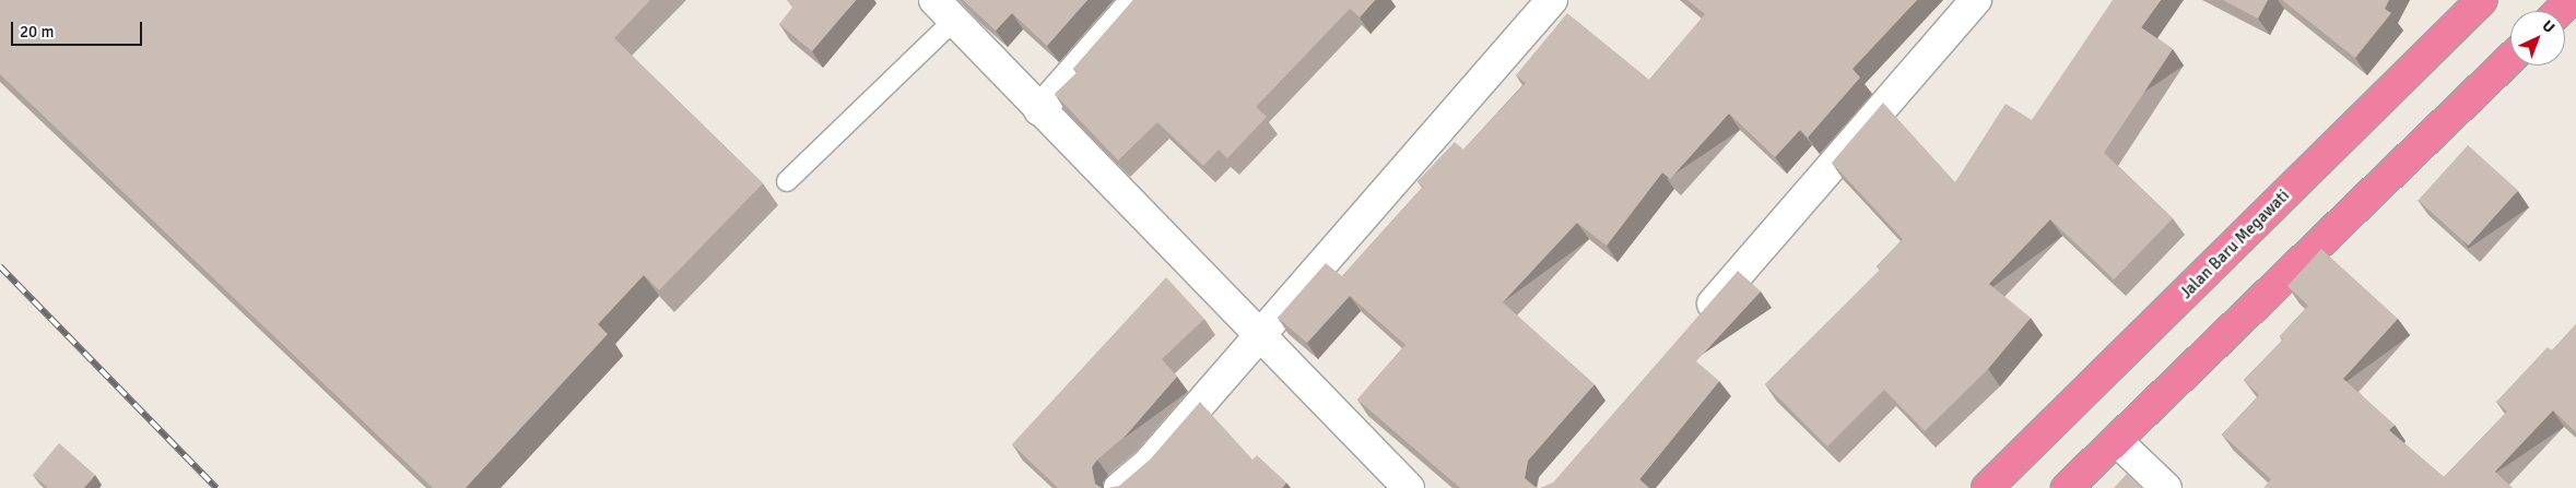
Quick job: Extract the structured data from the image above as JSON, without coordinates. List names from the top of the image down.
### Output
{
  "streets": {
    "highway": ["Jalan Baru Megawati"]
  },
  "scale_bar": "20 m",
  "north": "top right"
}
